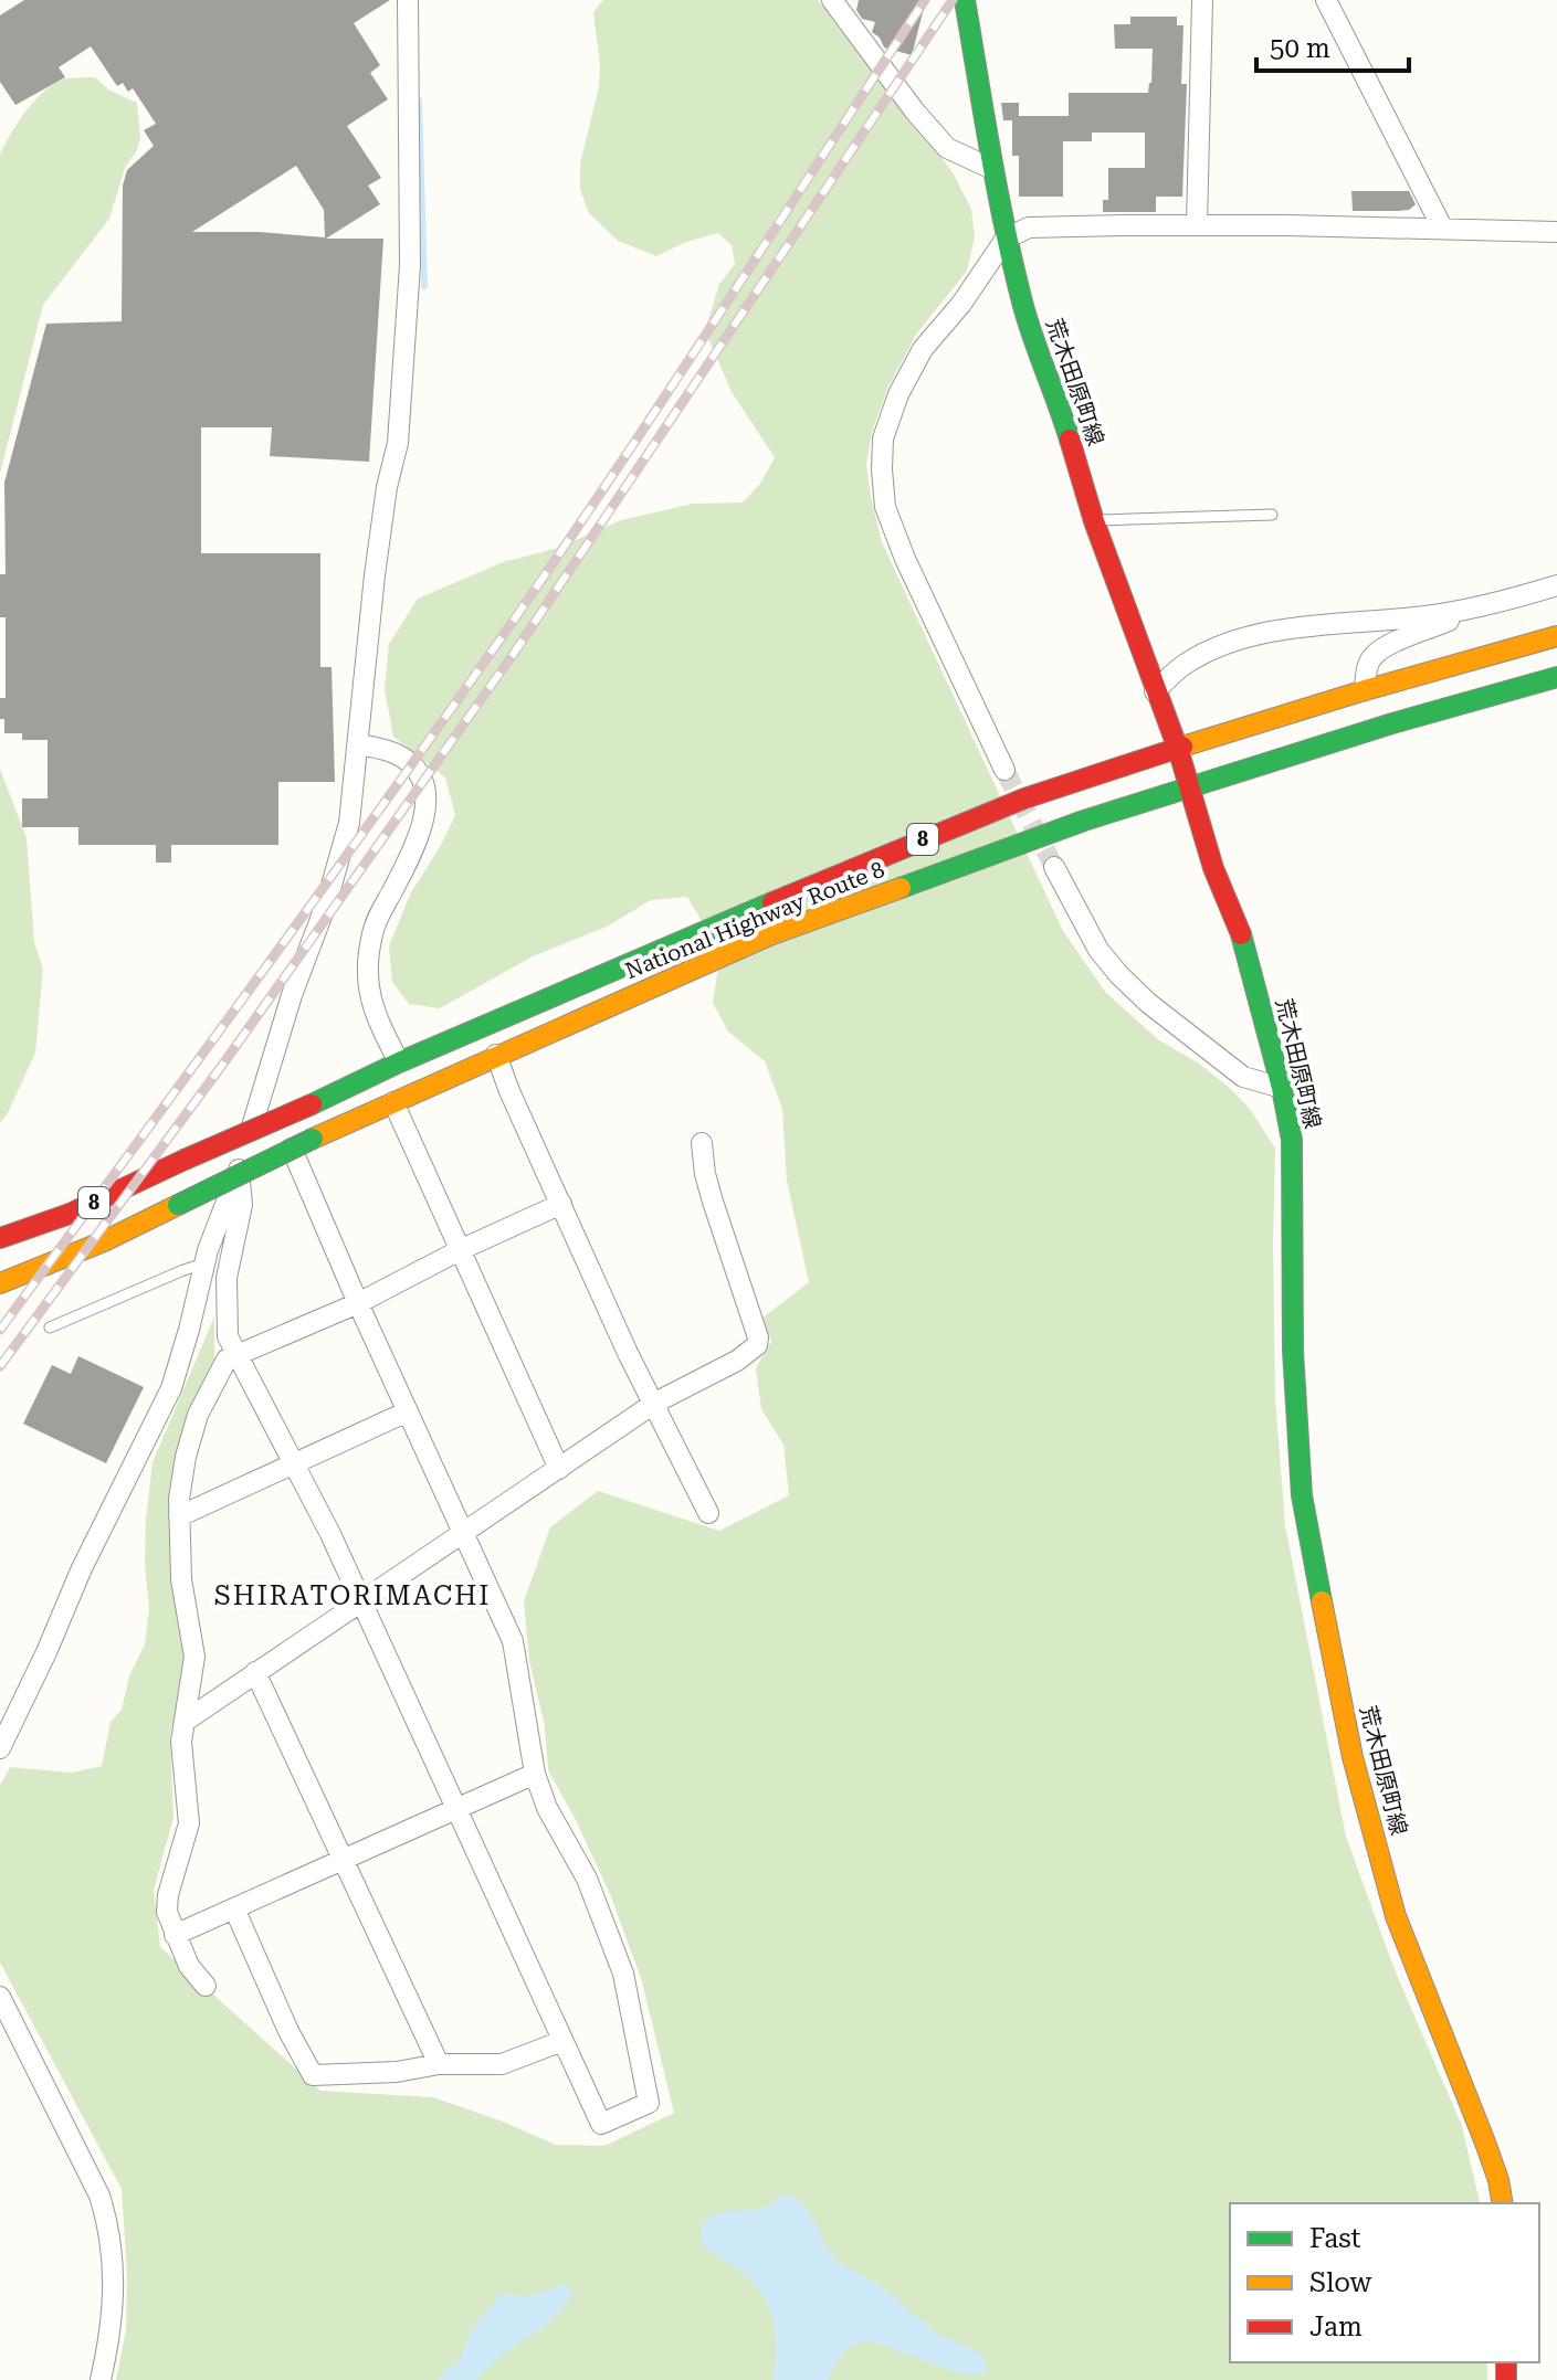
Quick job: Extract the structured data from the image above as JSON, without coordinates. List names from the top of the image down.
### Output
{
  "streets": {
    "main road": ["荒木田原町線", "8", "National Highway Route 8"]
  },
  "crossings": [
    ["荒木田原町線", "National Highway Route 8"]
  ],
  "districts": ["SHIRATORIMACHI"],
  "legend": ["Fast", "Slow", "Jam"],
  "scale_bar": "50 m"
}
